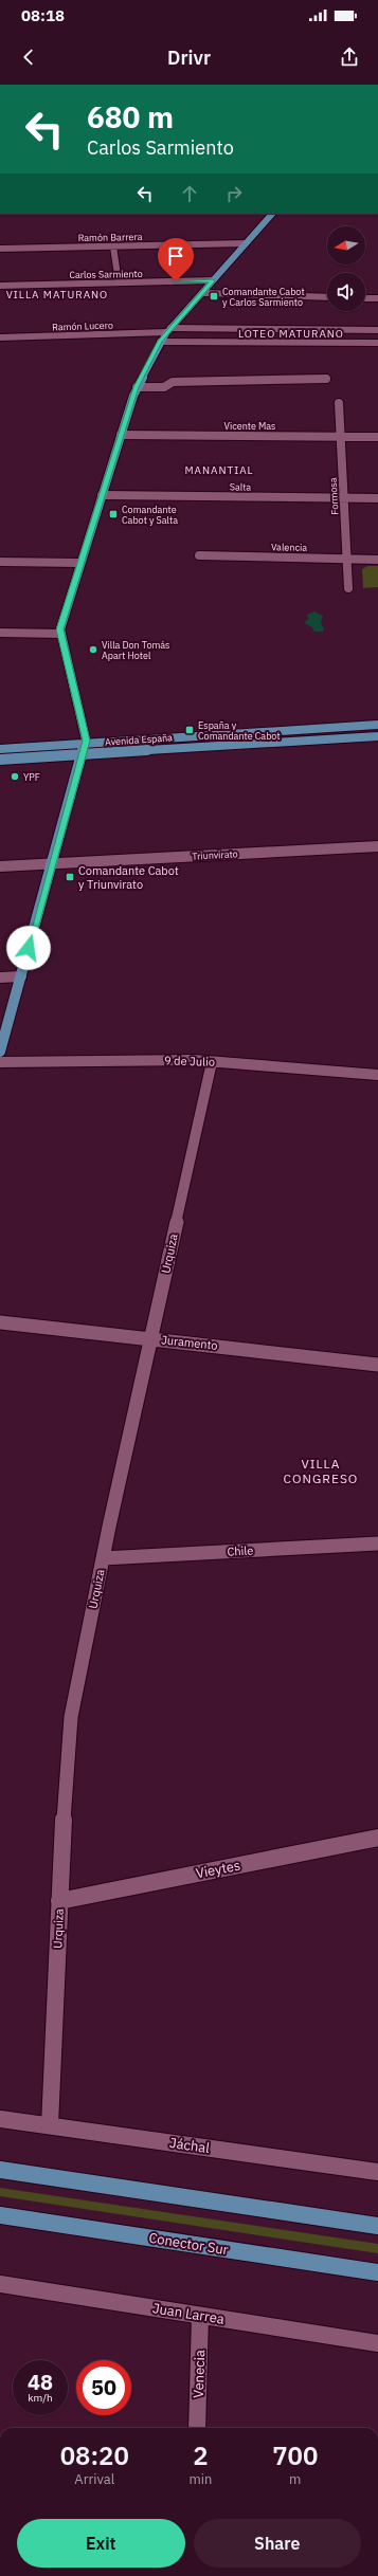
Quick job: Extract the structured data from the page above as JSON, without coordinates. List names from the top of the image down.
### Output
{
  "streets": {
    "main road": ["Avenida España", "Conector Sur"],
    "street": [
      "Ramón Barrera",
      "Carlos Sarmiento",
      "Ramón Lucero",
      "Vicente Mas",
      "Salta",
      "Formosa",
      "Valencia",
      "Triunvirato",
      "9 de Julio",
      "Urquiza",
      "Juramento",
      "Chile",
      "Vieytes",
      "Jáchal",
      "Juan Larrea",
      "Venecia"
    ]
  },
  "crossings": [
    ["Vicente Mas", "Formosa"],
    ["Salta", "Formosa"],
    ["Formosa", "Valencia"],
    ["9 de Julio", "Urquiza"],
    ["Urquiza", "Juramento"],
    ["Urquiza", "Chile"],
    ["Urquiza", "Vieytes"],
    ["Urquiza", "Jáchal"],
    ["Juan Larrea", "Venecia"]
  ],
  "districts": [
    "VILLA MATURANO",
    "LOTEO MATURANO",
    "MANANTIAL",
    "VILLA CONGRESO"
  ],
  "places": {
    "transit": [
      "Comandante Cabot y Carlos Sarmiento",
      "Comandante Cabot y Salta",
      "España y Comandante Cabot",
      "Comandante Cabot y Triunvirato"
    ],
    "other": ["Villa Don Tomás Apart Hotel", "YPF"]
  },
  "north": "left",
  "page": {
    "status": "08:18",
    "header": "Drivr",
    "turn": ["680 m", "Carlos Sarmiento"],
    "speed": "48 km/h",
    "limit": "50",
    "eta": [
      "08:20",
      "Arrival",
      "2",
      "min",
      "700",
      "m"
    ],
    "buttons": ["Exit", "Share"]
  }
}
